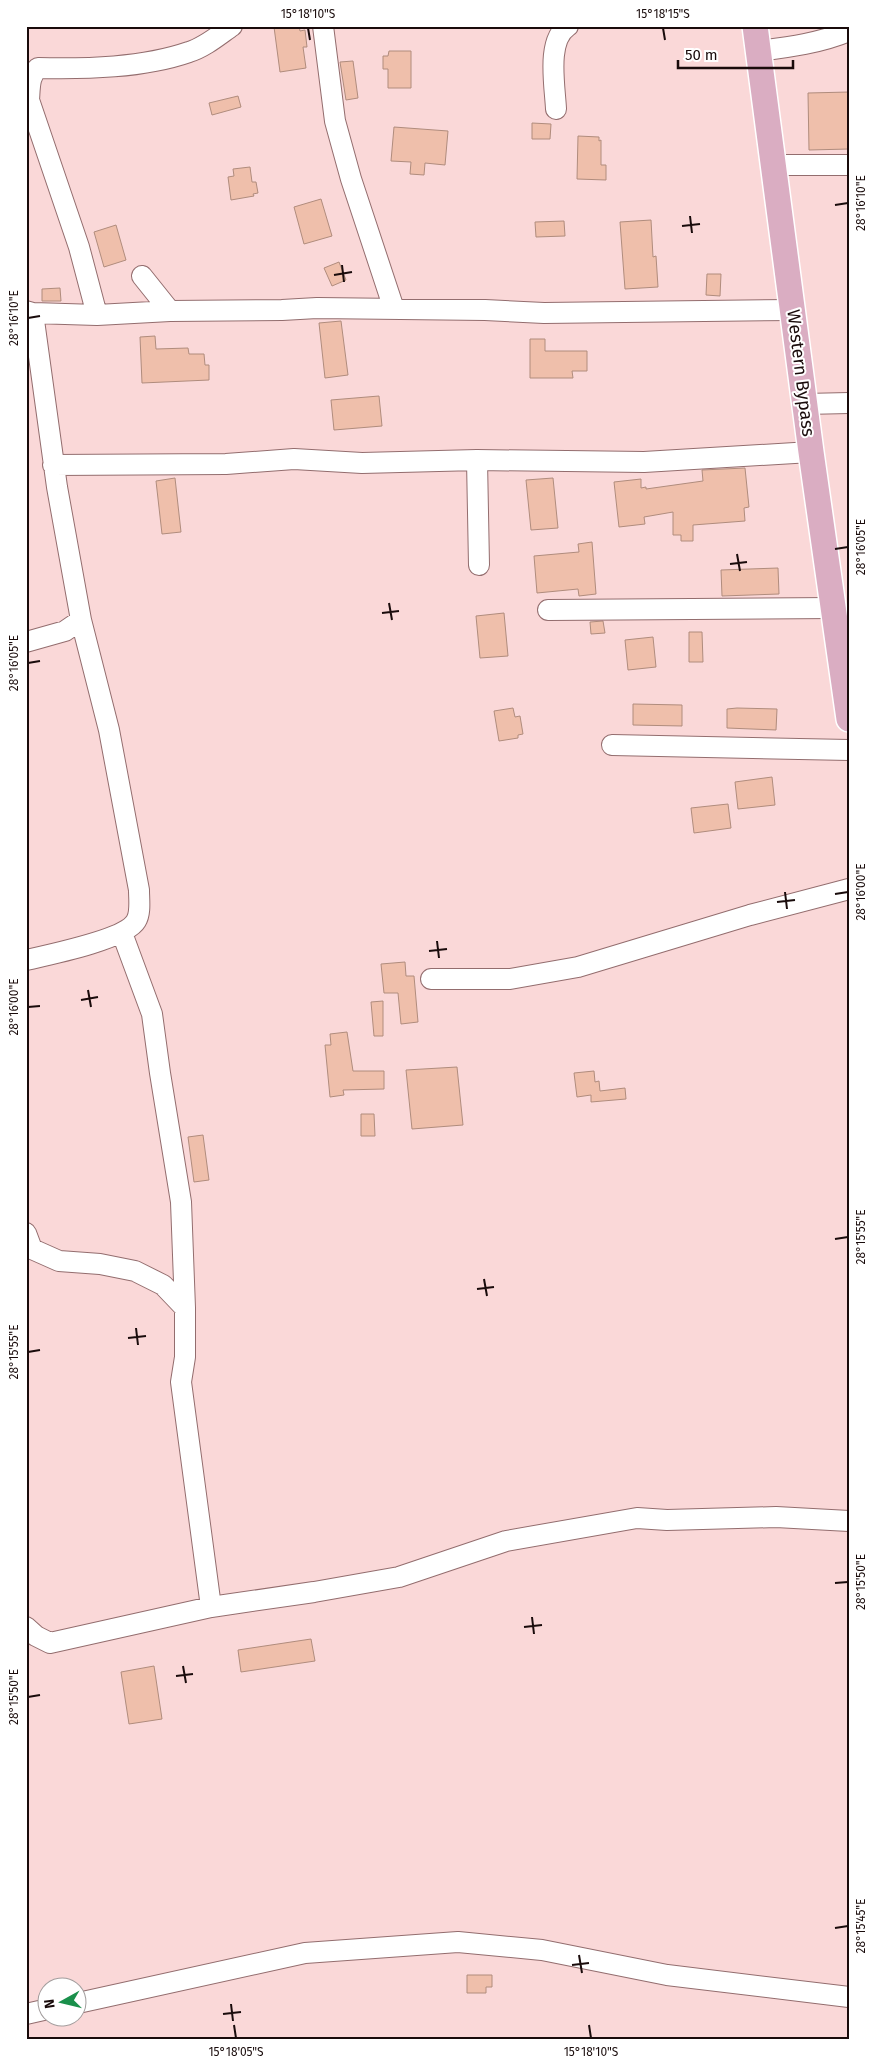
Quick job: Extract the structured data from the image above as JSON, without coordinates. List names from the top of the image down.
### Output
{
  "streets": {
    "main road": ["Western Bypass"]
  },
  "scale_bar": "50 m",
  "north": "left",
  "coordinates": [
    "15°18'10\"S",
    "15°18'15\"S",
    "28°16'10\"E",
    "28°16'05\"E",
    "28°16'00\"E",
    "28°15'55\"E",
    "28°15'50\"E",
    "28°15'45\"E",
    "15°18'05\"S"
  ]
}
